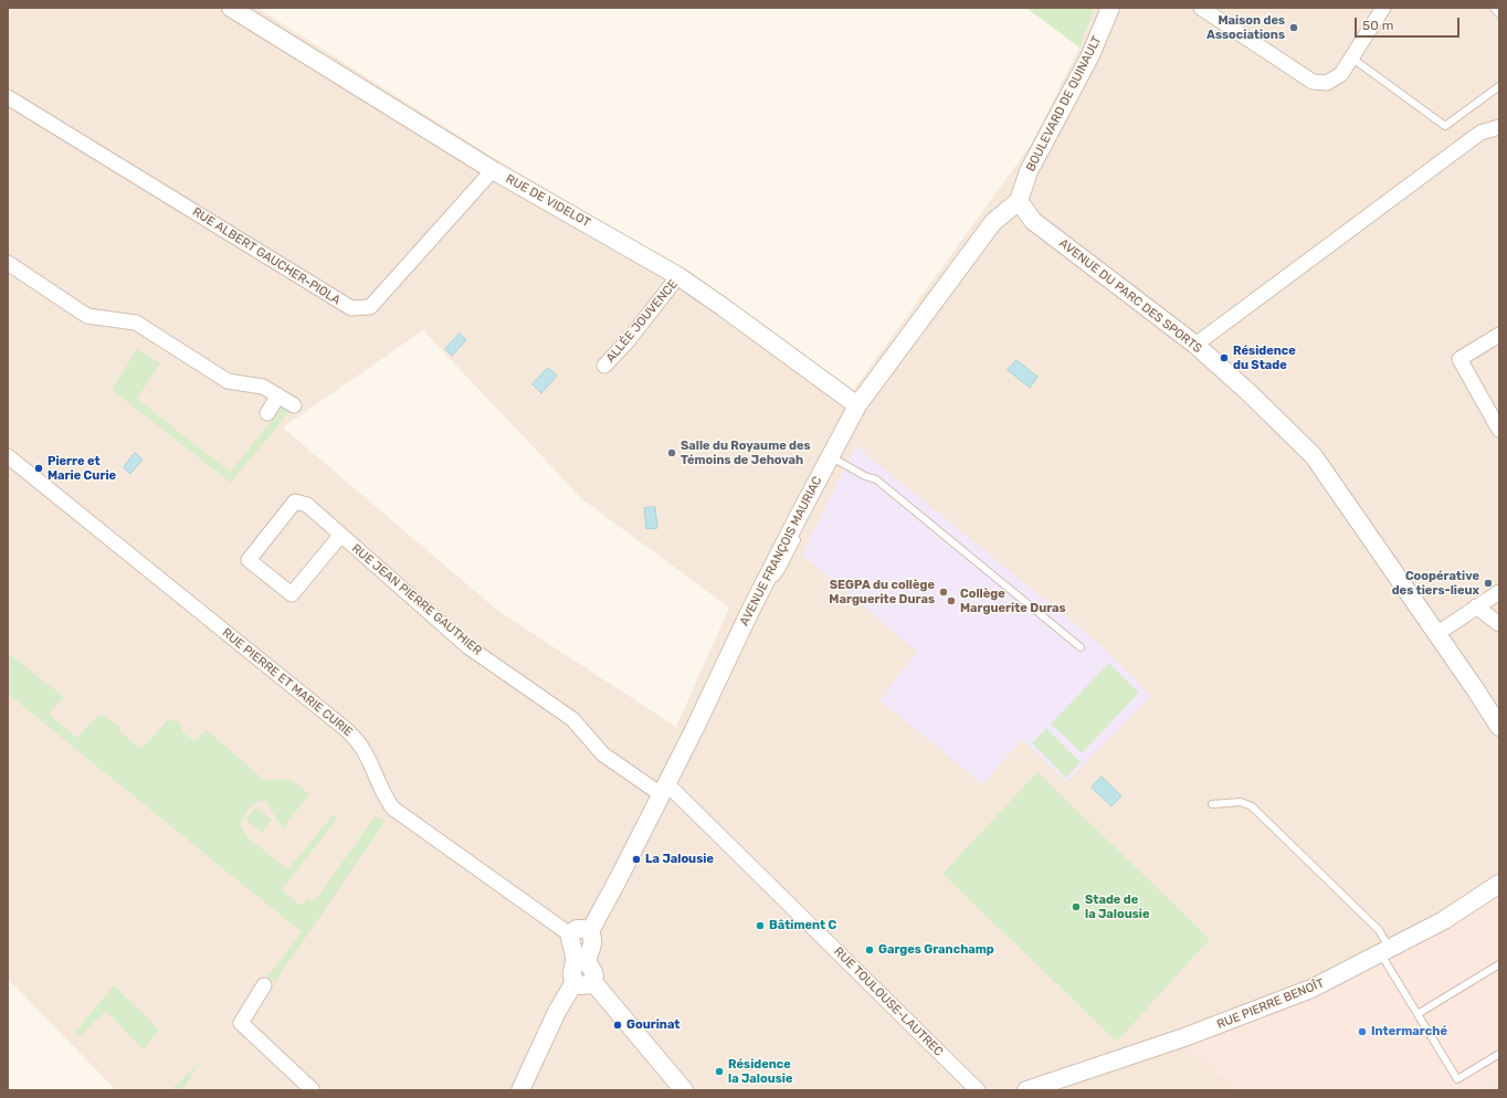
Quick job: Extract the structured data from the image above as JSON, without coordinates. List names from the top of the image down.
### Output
{
  "streets": {
    "street": [
      "BOULEVARD DE QUINAULT",
      "RUE DE VIDELOT",
      "RUE ALBERT GAUCHER-PIOLA",
      "AVENUE DU PARC DES SPORTS",
      "ALLÉE JOUVENCE",
      "AVENUE FRANÇOIS MAURIAC",
      "RUE JEAN PIERRE GAUTHIER",
      "RUE PIERRE ET MARIE CURIE",
      "RUE TOULOUSE-LAUTREC",
      "RUE PIERRE BENOÎT"
    ]
  },
  "crossings": [
    ["BOULEVARD DE QUINAULT", "AVENUE DU PARC DES SPORTS"],
    ["BOULEVARD DE QUINAULT", "AVENUE FRANÇOIS MAURIAC"],
    ["RUE DE VIDELOT", "RUE ALBERT GAUCHER-PIOLA"],
    ["RUE DE VIDELOT", "ALLÉE JOUVENCE"],
    ["RUE DE VIDELOT", "AVENUE FRANÇOIS MAURIAC"],
    ["AVENUE DU PARC DES SPORTS", "AVENUE FRANÇOIS MAURIAC"],
    ["AVENUE FRANÇOIS MAURIAC", "RUE JEAN PIERRE GAUTHIER"],
    ["AVENUE FRANÇOIS MAURIAC", "RUE TOULOUSE-LAUTREC"],
    ["RUE JEAN PIERRE GAUTHIER", "RUE TOULOUSE-LAUTREC"]
  ],
  "places": [
    "Maison des Associations",
    "Résidence du Stade",
    "Salle du Royaume des Témoins de Jehovah",
    "Pierre et Marie Curie",
    "Coopérative des tiers-lieux",
    "SEGPA du collège Marguerite Duras",
    "Collège Marguerite Duras",
    "La Jalousie",
    "Stade de la Jalousie",
    "Bâtiment C",
    "Garges Granchamp",
    "Gourinat",
    "Intermarché",
    "Résidence la Jalousie"
  ],
  "scale_bar": "50 m"
}
